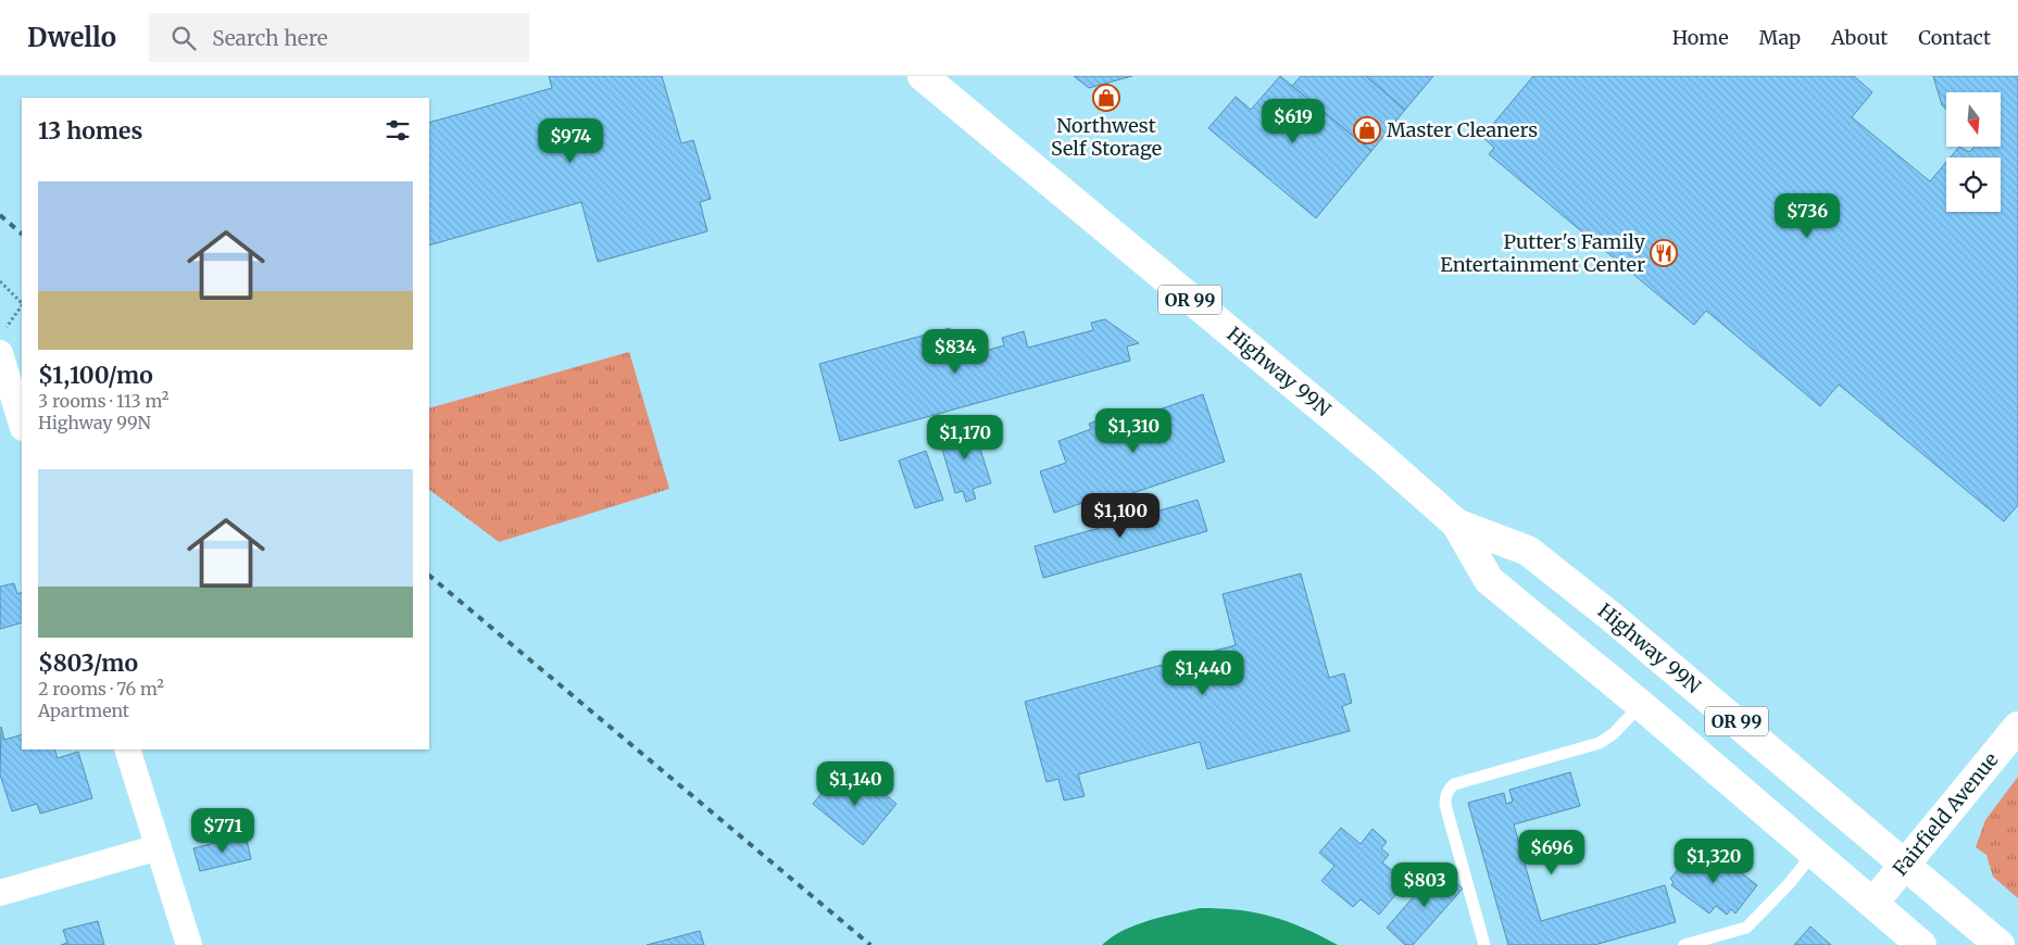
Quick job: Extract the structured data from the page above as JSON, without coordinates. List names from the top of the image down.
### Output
{
  "streets": {
    "main road": ["OR 99", "Highway 99N", "Fairfield Avenue"]
  },
  "crossings": [
    ["Highway 99N", "Fairfield Avenue"]
  ],
  "places": {
    "shop": ["Northwest Self Storage", "Master Cleaners"],
    "restaurant": ["Putter's Family Entertainment Center"]
  },
  "north": "bottom",
  "page": {
    "header": "Dwello",
    "search": "Search here",
    "nav": [
      "Home",
      "Map",
      "About",
      "Contact"
    ],
    "heading": "13 homes",
    "price": [
      "$619",
      "$974",
      "$736",
      "$834",
      "$1,310",
      "$1,170",
      "$1,100",
      "$1,440",
      "$1,140",
      "$771",
      "$696",
      "$1,320",
      "$803"
    ],
    "list": [
      {
        "name": "$1,100/mo",
        "note": "3 rooms · 113 m² · Highway 99N"
      },
      {
        "name": "$803/mo",
        "note": "2 rooms · 76 m² · Apartment"
      }
    ]
  }
}
